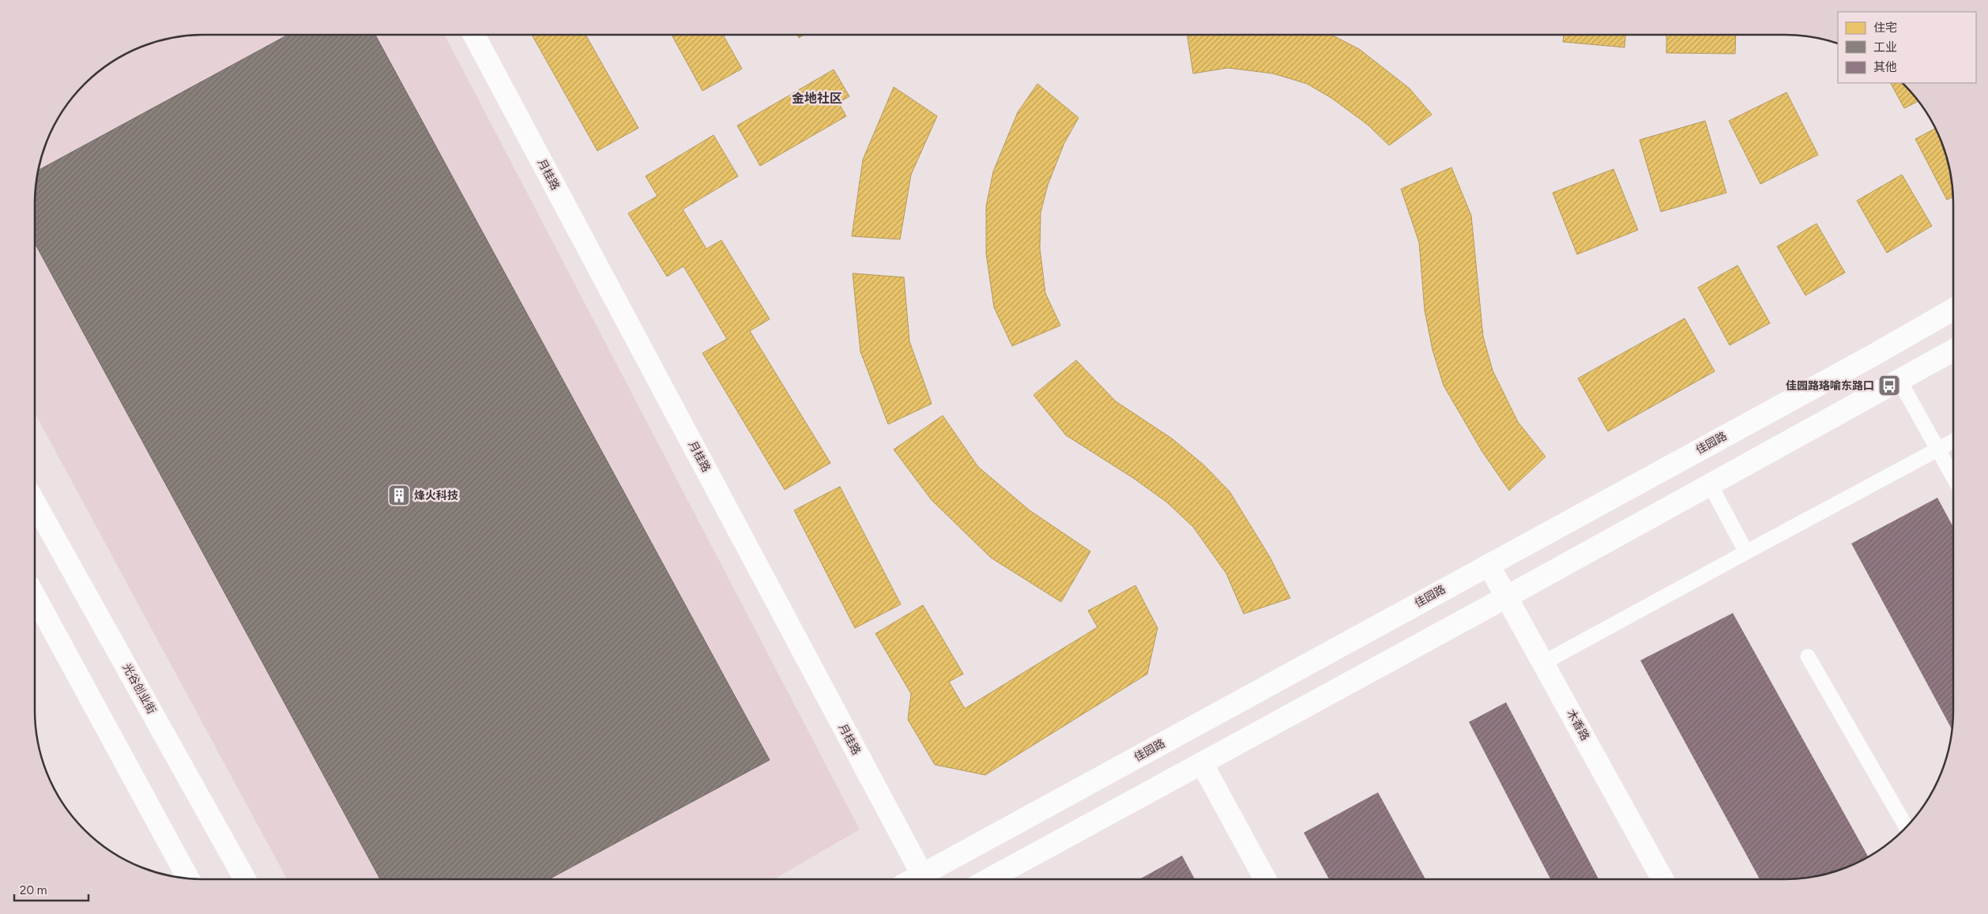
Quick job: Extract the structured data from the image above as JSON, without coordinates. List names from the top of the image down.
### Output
{
  "streets": {
    "street": [
      "月桂路",
      "佳园路",
      "光谷创业街",
      "木香路"
    ]
  },
  "crossings": [
    ["佳园路", "木香路"]
  ],
  "districts": ["金地社区"],
  "places": {
    "bus stop": ["佳园路珞喻东路口"],
    "building": ["烽火科技"]
  },
  "legend": ["住宅", "工业", "其他"],
  "scale_bar": "20 m"
}
